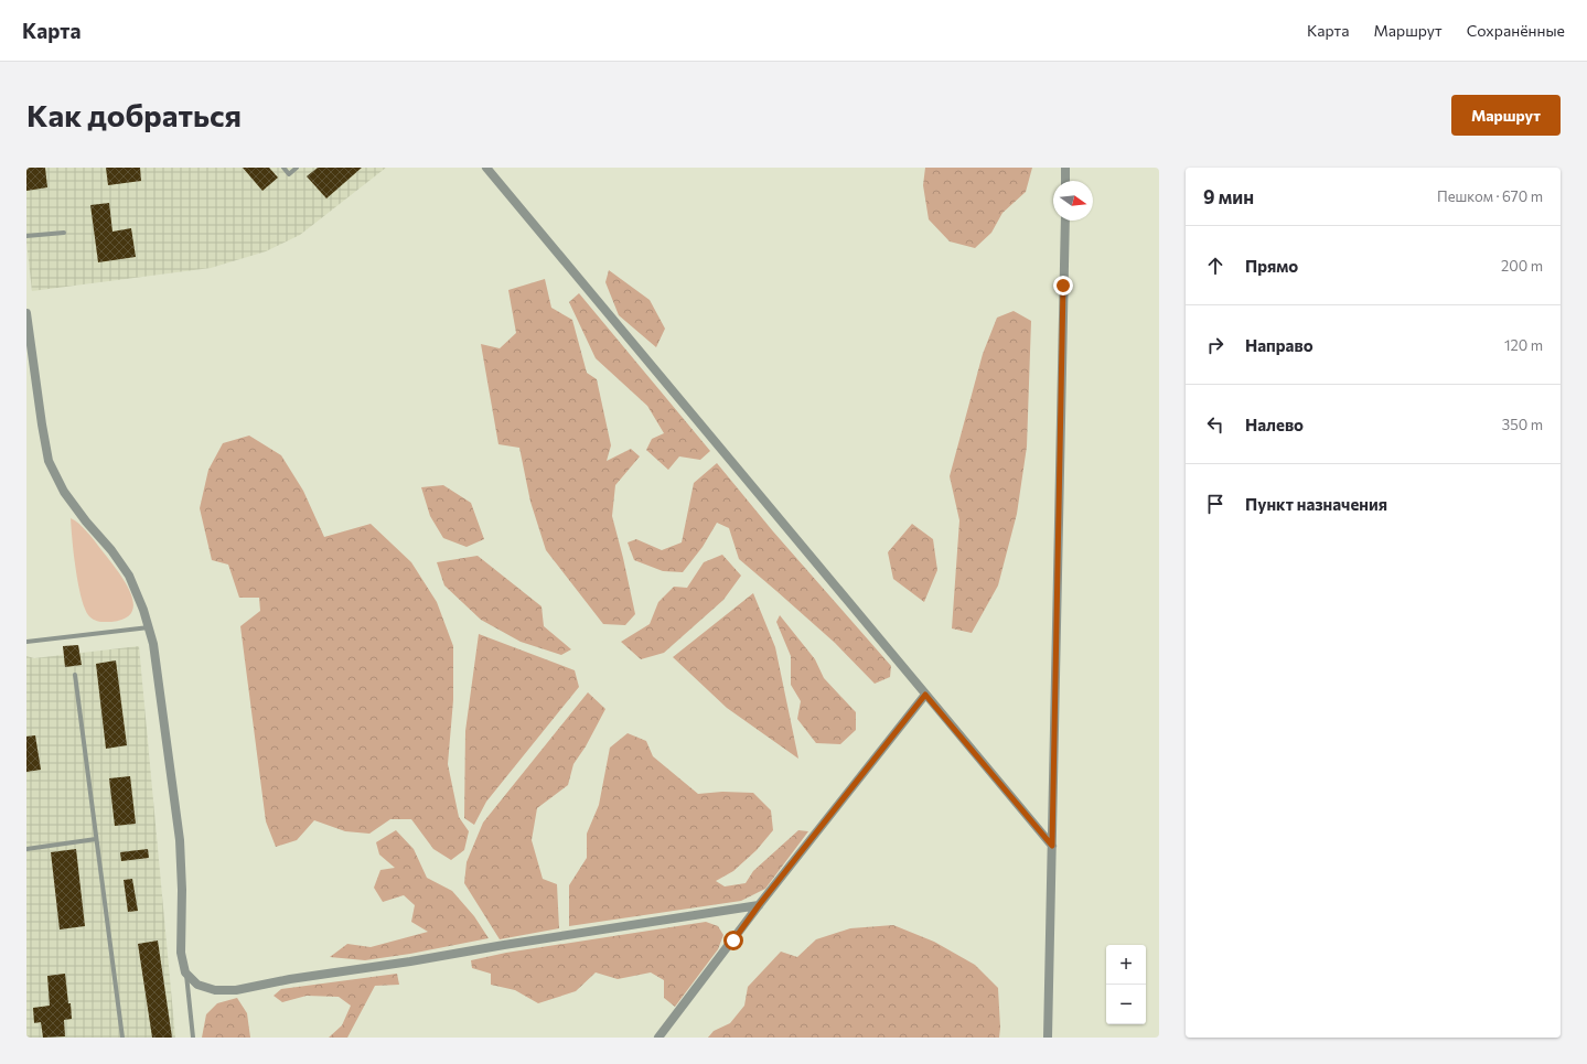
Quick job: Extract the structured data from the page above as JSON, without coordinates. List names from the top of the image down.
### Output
{
  "north": "right",
  "page": {
    "header": "Карта",
    "nav": ["Карта", "Маршрут", "Сохранённые"],
    "buttons": "Маршрут",
    "title": "Как добраться",
    "heading": ["9 мин", "Пешком · 670 m"],
    "list": [
      ["Прямо", "200 m"],
      ["Направо", "120 m"],
      ["Налево", "350 m"],
      "Пункт назначения"
    ],
    "map_buttons": ["+", "−"]
  }
}
